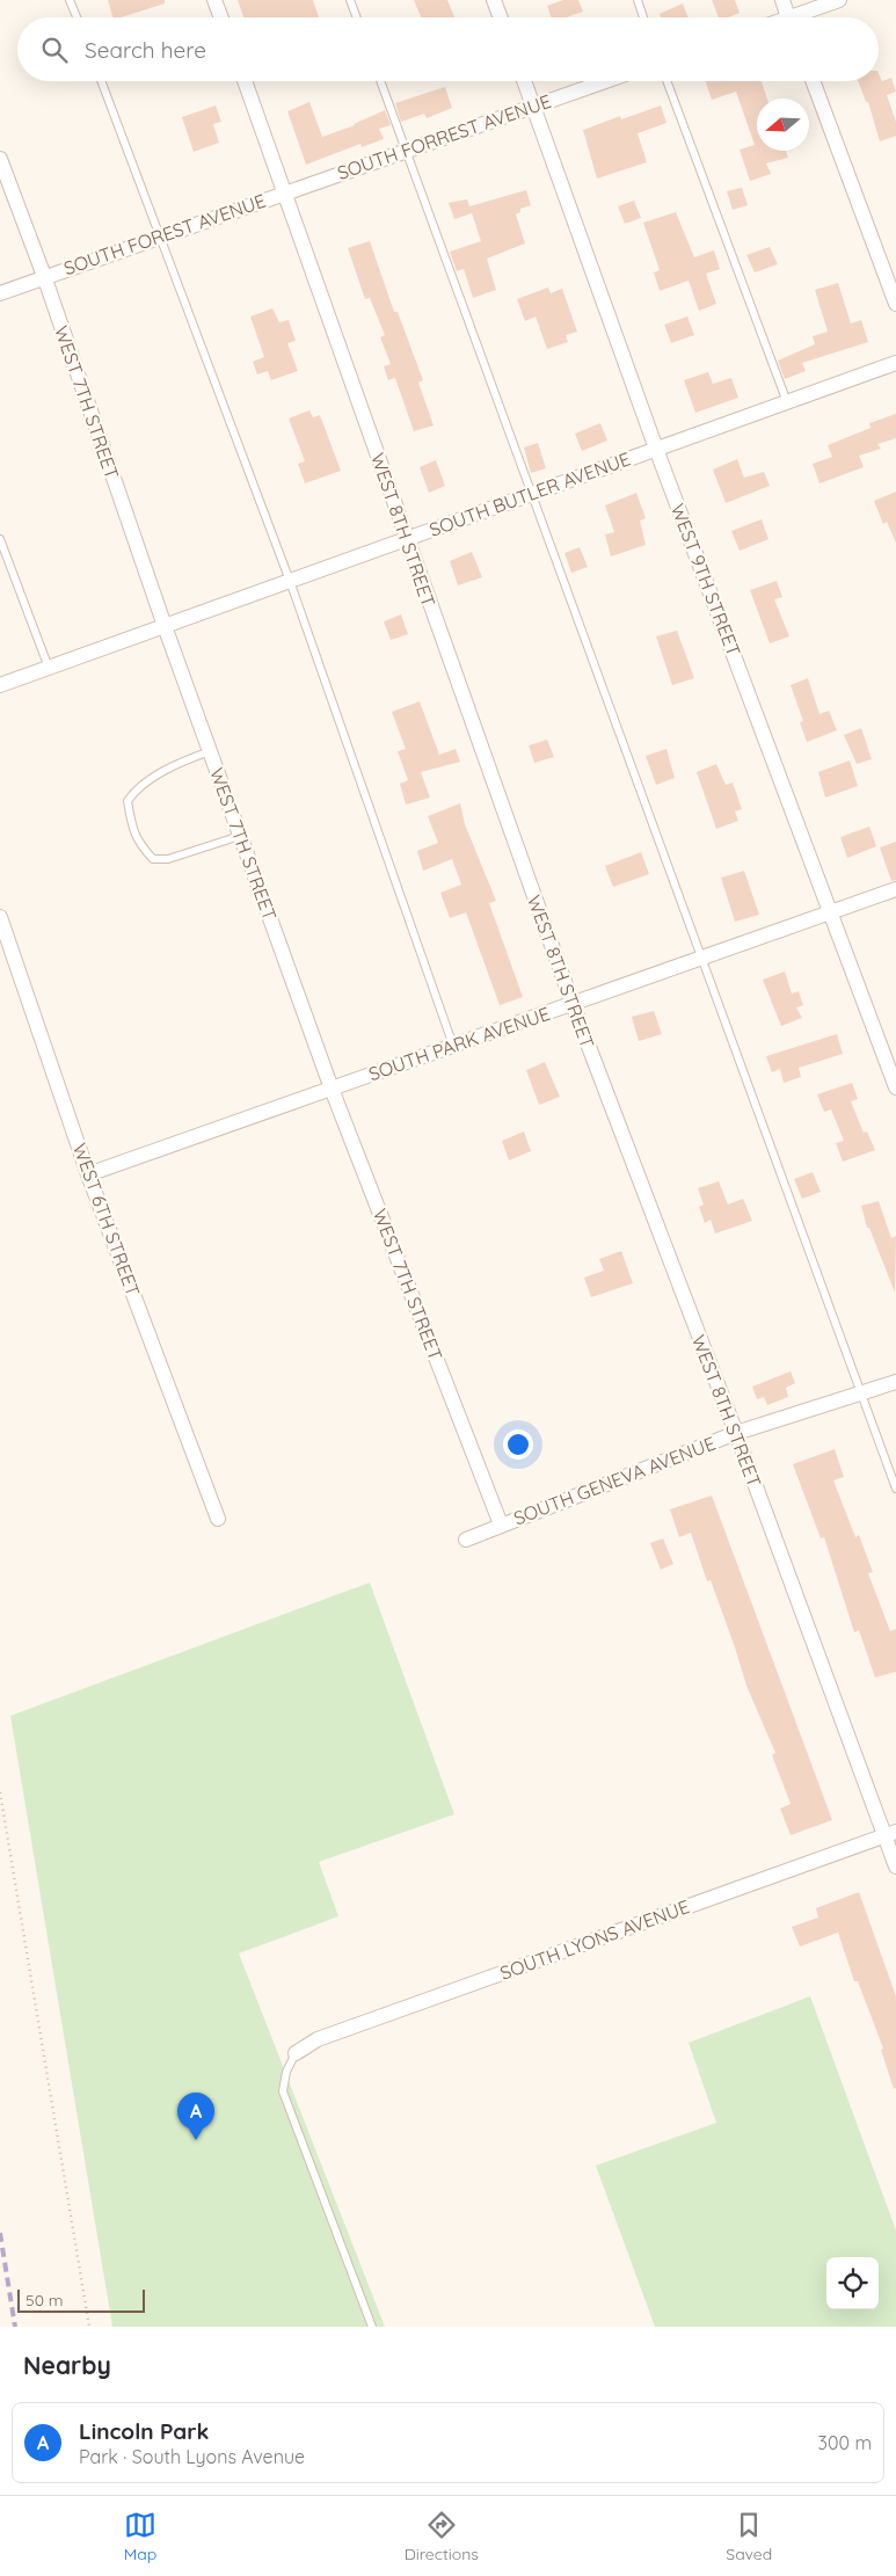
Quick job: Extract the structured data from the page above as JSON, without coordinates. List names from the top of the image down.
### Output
{
  "streets": {
    "street": [
      "SOUTH FORREST AVENUE",
      "SOUTH FOREST AVENUE",
      "WEST 7TH STREET",
      "SOUTH BUTLER AVENUE",
      "WEST 8TH STREET",
      "WEST 9TH STREET",
      "SOUTH PARK AVENUE",
      "WEST 6TH STREET",
      "SOUTH GENEVA AVENUE",
      "SOUTH LYONS AVENUE"
    ]
  },
  "crossings": [
    ["SOUTH FORREST AVENUE", "SOUTH FOREST AVENUE"],
    ["SOUTH FORREST AVENUE", "WEST 8TH STREET"],
    ["SOUTH FORREST AVENUE", "WEST 9TH STREET"],
    ["SOUTH FOREST AVENUE", "WEST 7TH STREET"],
    ["SOUTH FOREST AVENUE", "WEST 8TH STREET"],
    ["WEST 7TH STREET", "SOUTH BUTLER AVENUE"],
    ["WEST 7TH STREET", "SOUTH PARK AVENUE"],
    ["WEST 7TH STREET", "SOUTH GENEVA AVENUE"],
    ["SOUTH BUTLER AVENUE", "WEST 8TH STREET"],
    ["SOUTH BUTLER AVENUE", "WEST 9TH STREET"],
    ["WEST 8TH STREET", "SOUTH PARK AVENUE"],
    ["WEST 8TH STREET", "SOUTH GENEVA AVENUE"],
    ["WEST 8TH STREET", "SOUTH LYONS AVENUE"],
    ["WEST 9TH STREET", "SOUTH PARK AVENUE"],
    ["SOUTH PARK AVENUE", "WEST 6TH STREET"]
  ],
  "scale_bar": "50 m",
  "north": "left",
  "page": {
    "search": "Search here",
    "pins": "A",
    "scale": "50 m",
    "heading": "Nearby",
    "list": [
      {
        "mark": "A",
        "name": "Lincoln Park",
        "note": "Park · South Lyons Avenue",
        "value": "300 m"
      }
    ],
    "nav": ["Map", "Directions", "Saved"]
  }
}
